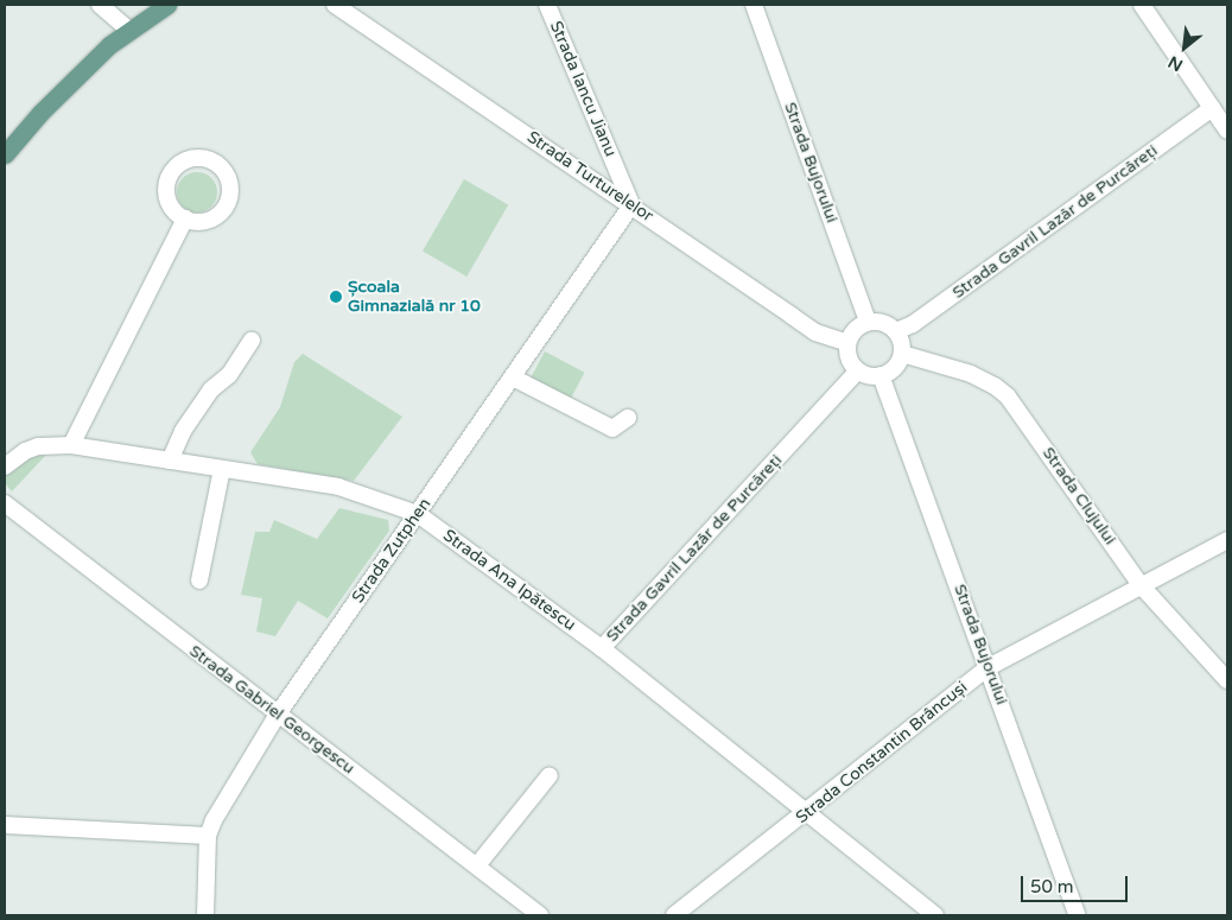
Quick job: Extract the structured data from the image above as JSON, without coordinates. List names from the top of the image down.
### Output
{
  "streets": {
    "street": [
      "Strada Iancu Jianu",
      "Strada Bujorului",
      "Strada Turturelelor",
      "Strada Gavril Lazăr de Purcăreți",
      "Strada Clujului",
      "Strada Zutphen",
      "Strada Ana Ipătescu",
      "Strada Gabriel Georgescu",
      "Strada Constantin Brâncuși"
    ]
  },
  "crossings": [
    ["Strada Iancu Jianu", "Strada Turturelelor"],
    ["Strada Iancu Jianu", "Strada Zutphen"],
    ["Strada Bujorului", "Strada Turturelelor"],
    ["Strada Bujorului", "Strada Gavril Lazăr de Purcăreți"],
    ["Strada Bujorului", "Strada Clujului"],
    ["Strada Bujorului", "Strada Constantin Brâncuși"],
    ["Strada Turturelelor", "Strada Gavril Lazăr de Purcăreți"],
    ["Strada Turturelelor", "Strada Clujului"],
    ["Strada Turturelelor", "Strada Zutphen"],
    ["Strada Gavril Lazăr de Purcăreți", "Strada Clujului"],
    ["Strada Gavril Lazăr de Purcăreți", "Strada Ana Ipătescu"],
    ["Strada Clujului", "Strada Constantin Brâncuși"],
    ["Strada Zutphen", "Strada Ana Ipătescu"],
    ["Strada Zutphen", "Strada Gabriel Georgescu"],
    ["Strada Ana Ipătescu", "Strada Constantin Brâncuși"]
  ],
  "places": ["Școala Gimnazială nr 10"],
  "scale_bar": "50 m",
  "north": "bottom left"
}
